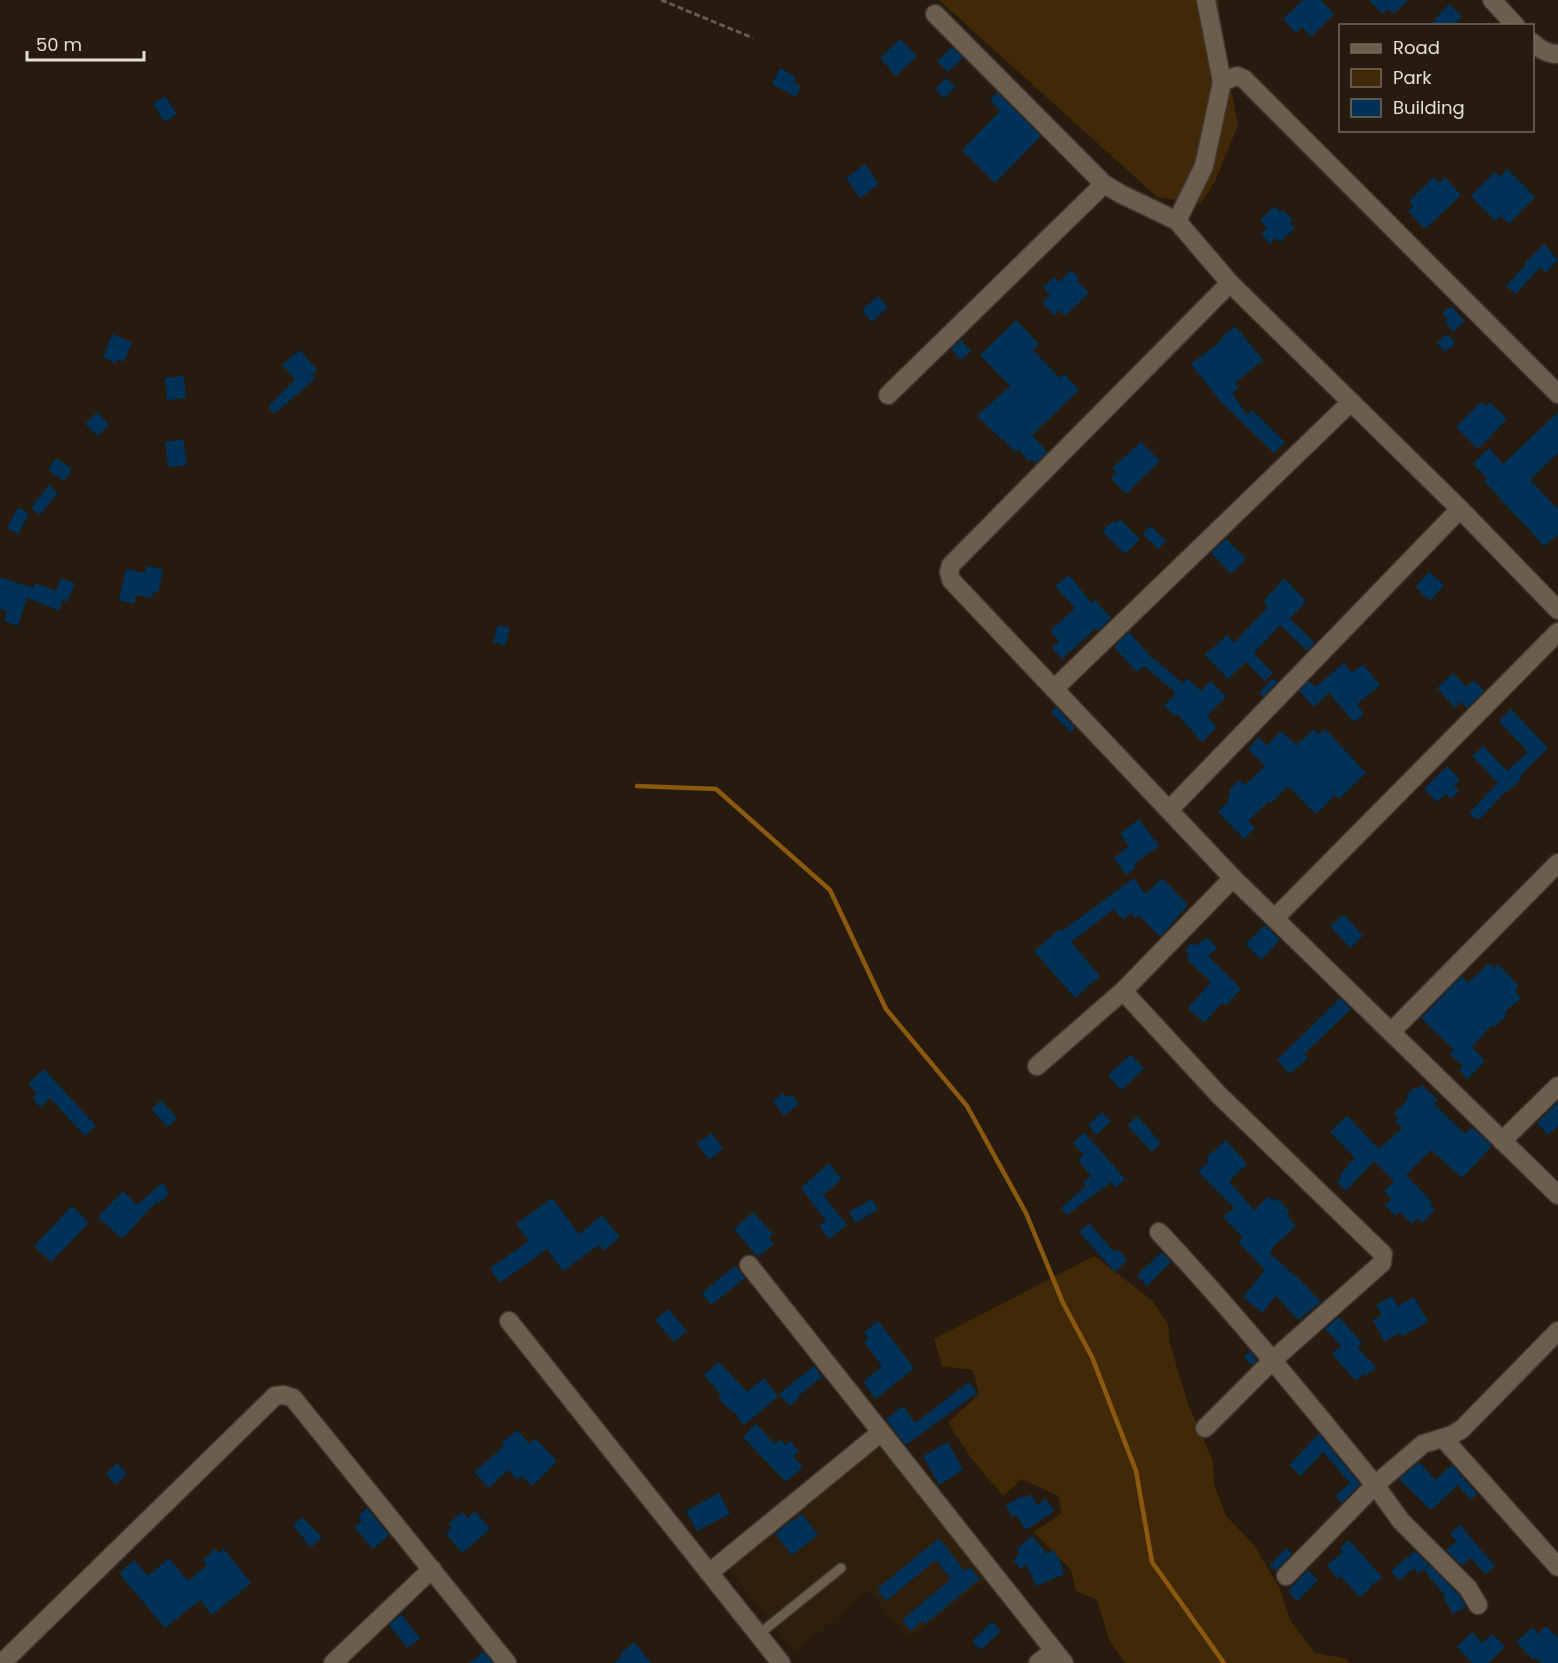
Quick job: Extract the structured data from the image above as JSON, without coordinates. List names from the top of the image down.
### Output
{
  "legend": ["Road", "Park", "Building"],
  "scale_bar": "50 m"
}
